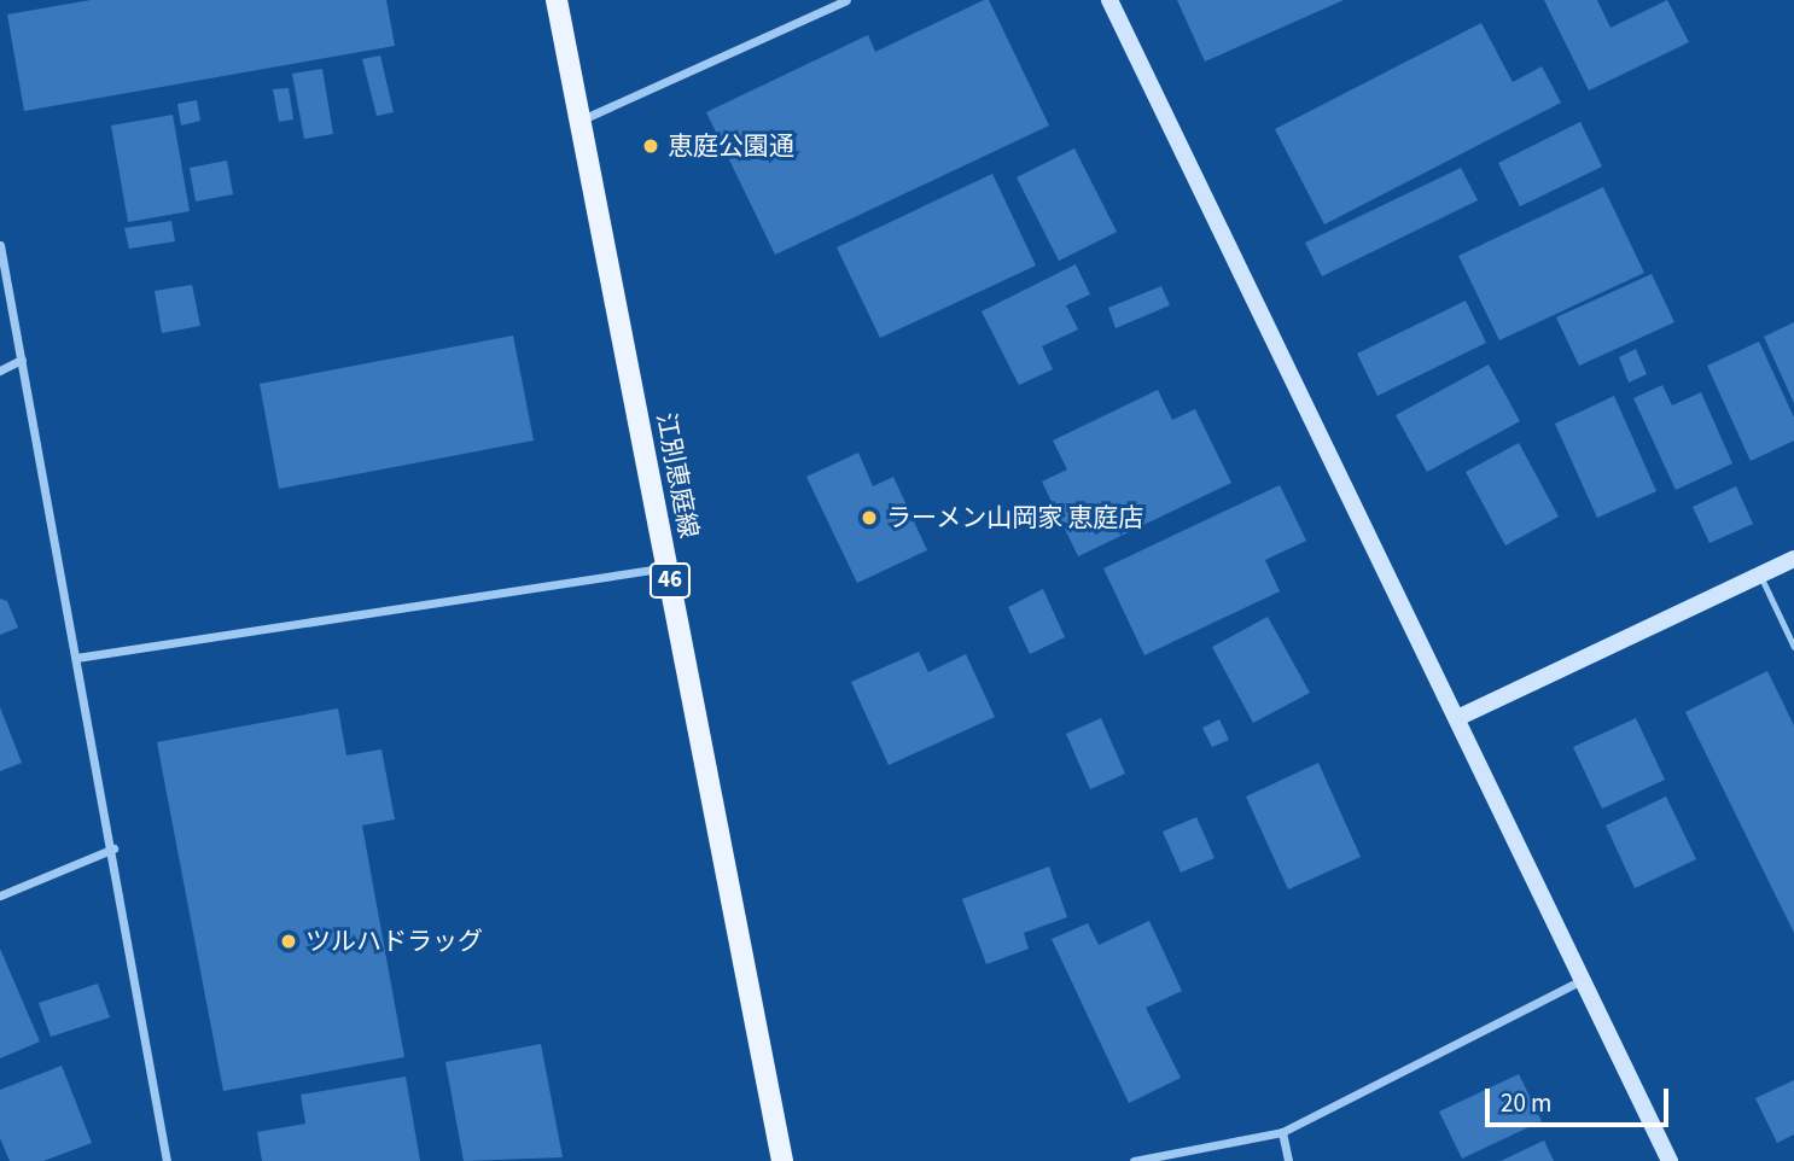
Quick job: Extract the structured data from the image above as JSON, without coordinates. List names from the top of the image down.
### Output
{
  "streets": {
    "main road": ["江別恵庭線", "46"]
  },
  "places": ["恵庭公園通", "ラーメン山岡家 恵庭店", "ツルハドラッグ"],
  "scale_bar": "20 m"
}
